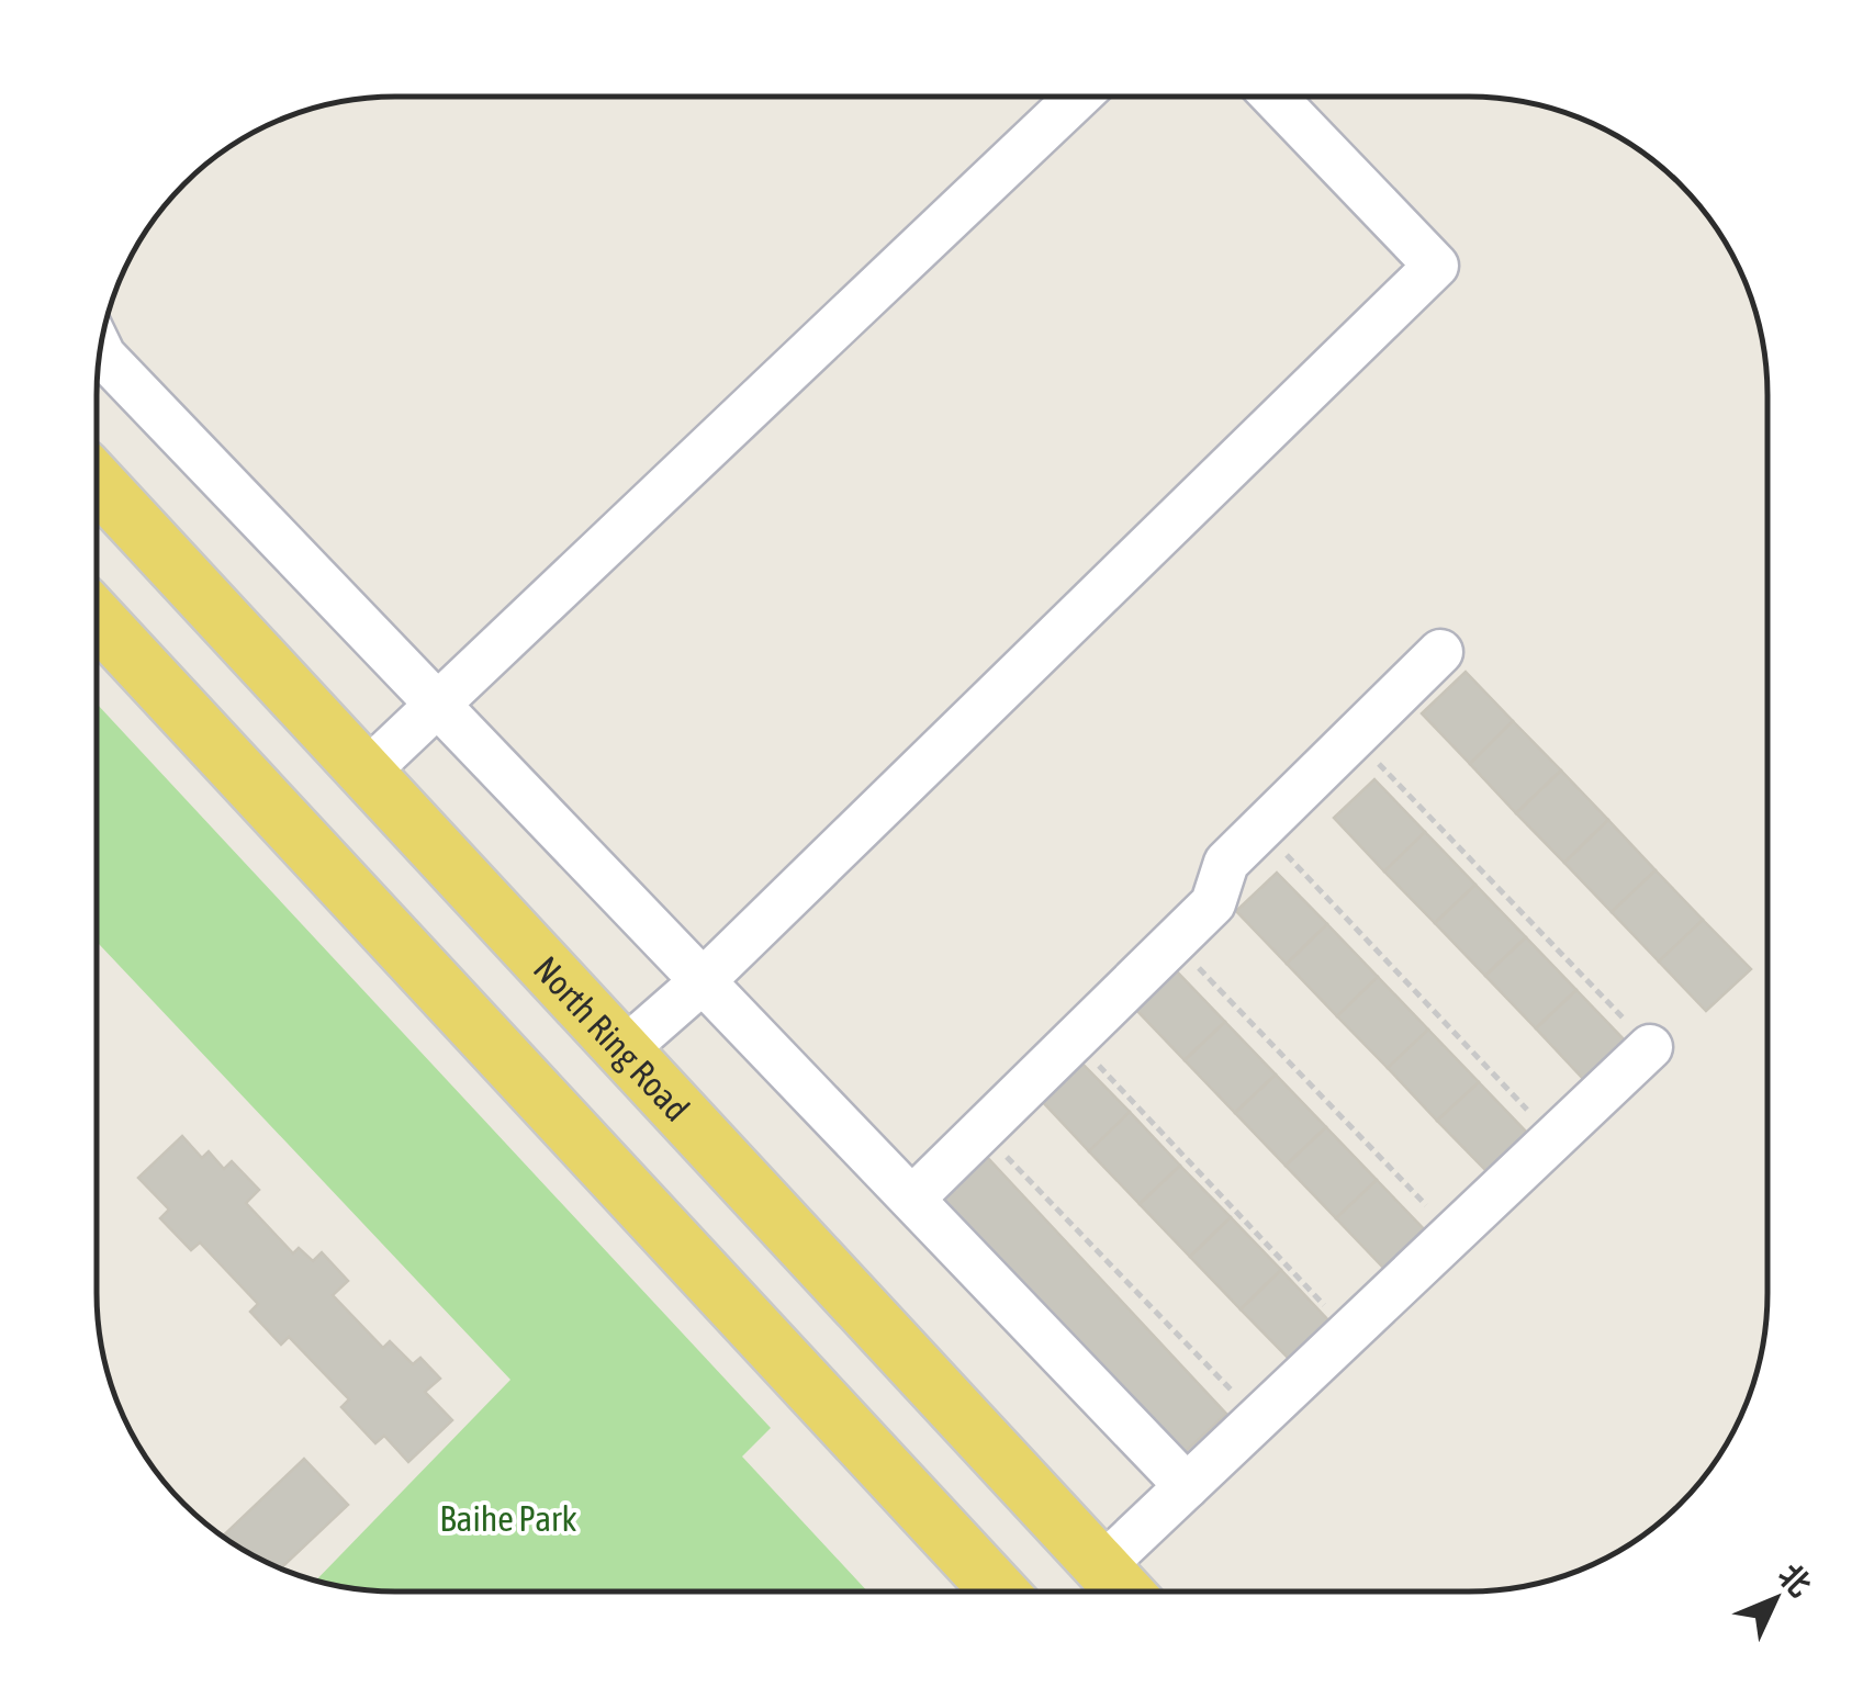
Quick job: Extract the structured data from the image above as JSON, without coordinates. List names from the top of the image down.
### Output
{
  "streets": {
    "main road": ["North Ring Road"]
  },
  "parks": ["Baihe Park"],
  "north": "top right"
}
